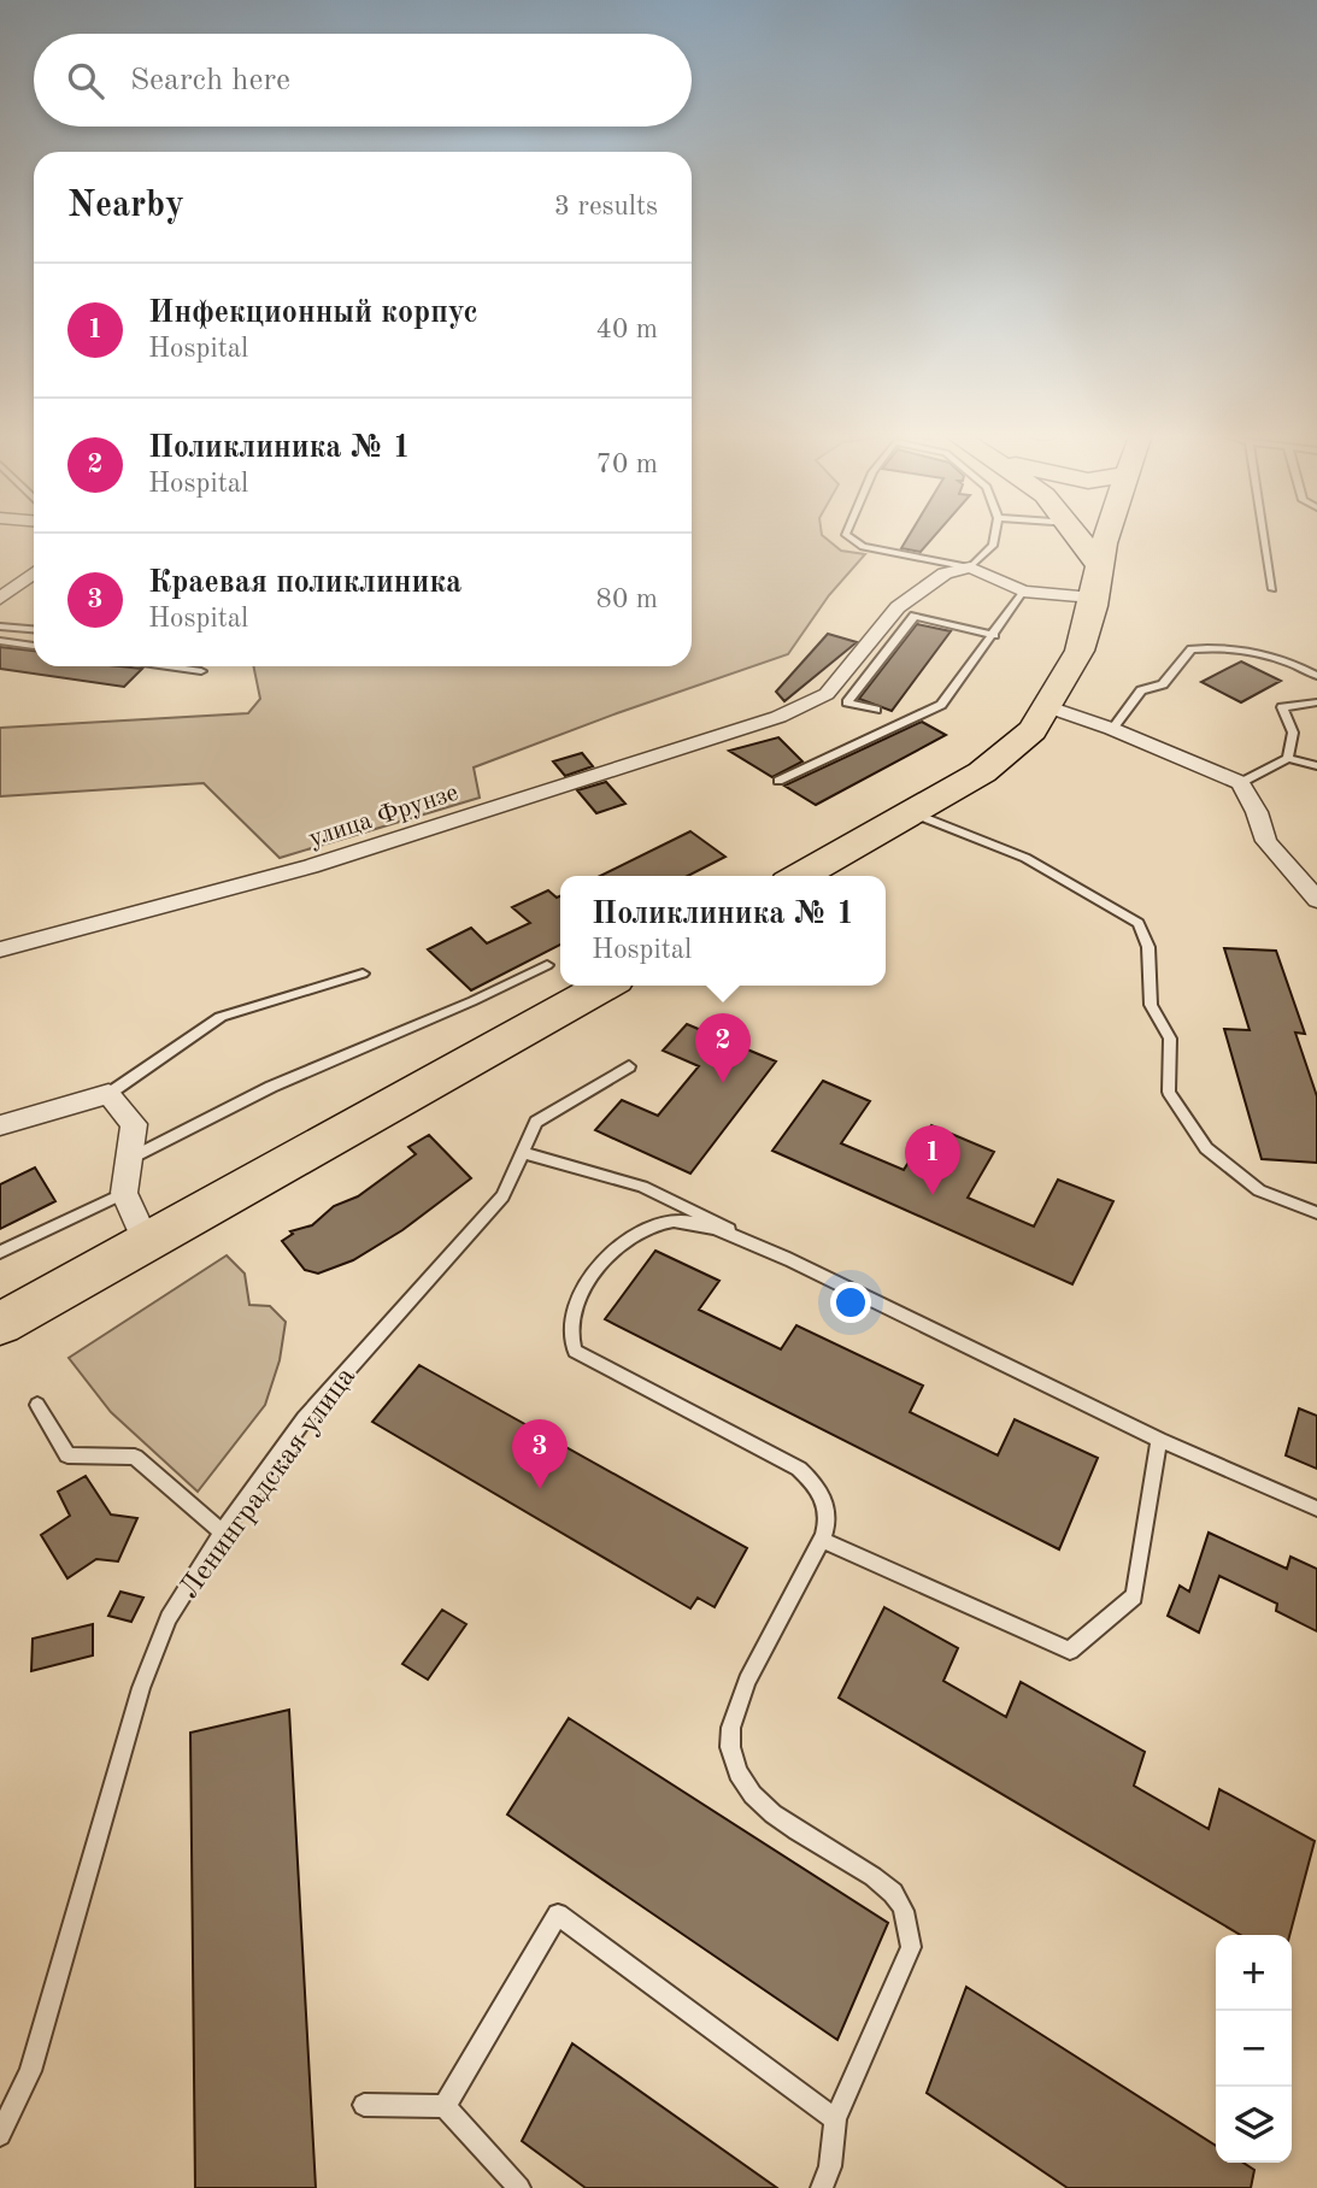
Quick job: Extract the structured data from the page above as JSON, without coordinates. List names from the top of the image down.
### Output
{
  "streets": {
    "street": ["улица Фрунзе"],
    "lane": ["Ленинградская улица"]
  },
  "page": {
    "search": "Search here",
    "heading": ["Nearby", "3 results"],
    "list": [
      {
        "mark": "1",
        "name": "Инфекционный корпус",
        "note": "Hospital",
        "value": "40 m"
      },
      {
        "mark": "2",
        "name": "Поликлиника № 1",
        "note": "Hospital",
        "value": "70 m"
      },
      {
        "mark": "3",
        "name": "Краевая поликлиника",
        "note": "Hospital",
        "value": "80 m"
      }
    ],
    "popup": ["Поликлиника № 1", "Hospital"],
    "pins": ["2", "1", "3"],
    "map_buttons": ["+", "−"]
  }
}
